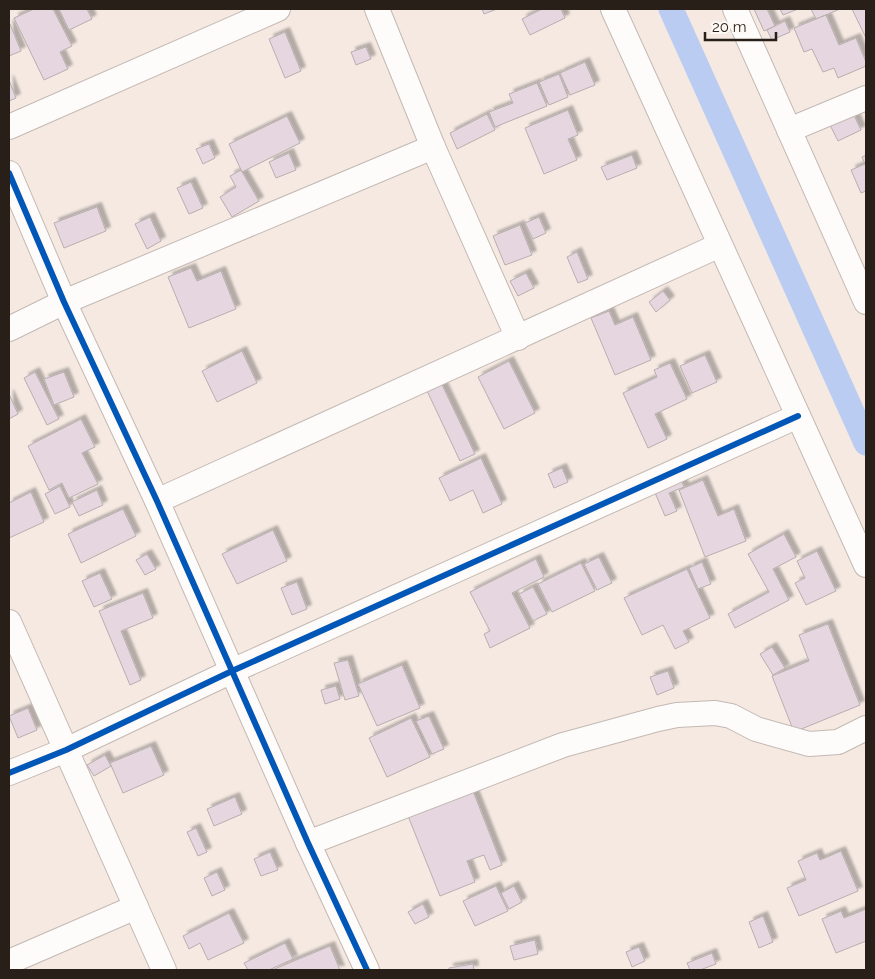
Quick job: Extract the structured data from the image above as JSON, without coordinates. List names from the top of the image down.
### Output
{
  "scale_bar": "20 m"
}
